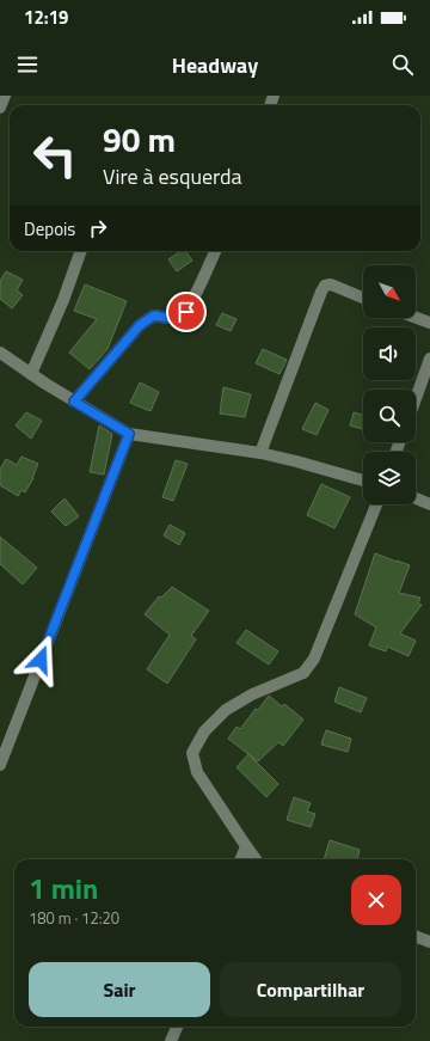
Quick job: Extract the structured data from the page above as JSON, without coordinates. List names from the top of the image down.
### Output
{
  "north": "bottom right",
  "page": {
    "status": "12:19",
    "header": "Headway",
    "turn": ["90 m", "Vire à esquerda"],
    "then": "Depois",
    "heading": ["1 min", "180 m · 12:20"],
    "buttons": ["Sair", "Compartilhar"]
  }
}
